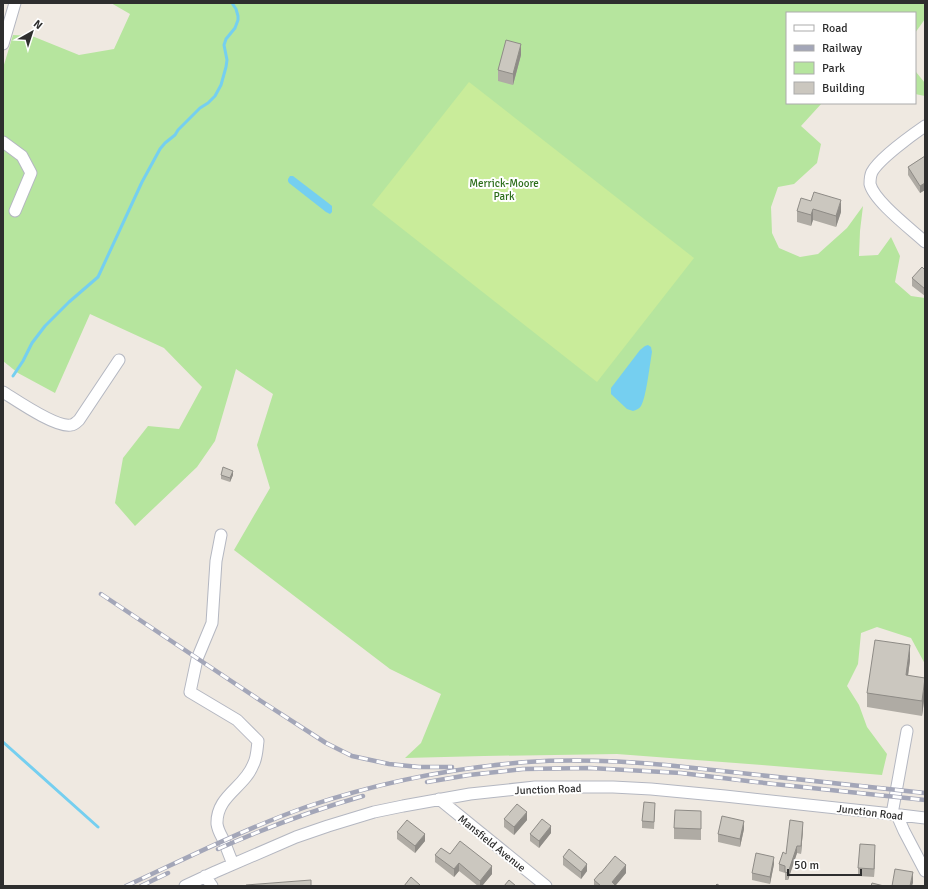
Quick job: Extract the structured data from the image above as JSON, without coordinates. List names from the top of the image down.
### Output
{
  "streets": {
    "street": ["Junction Road", "Mansfield Avenue"]
  },
  "crossings": [
    ["Junction Road", "Mansfield Avenue"]
  ],
  "parks": ["Merrick-Moore Park"],
  "legend": [
    "Road",
    "Railway",
    "Park",
    "Building"
  ],
  "scale_bar": "50 m",
  "north": "top right"
}
